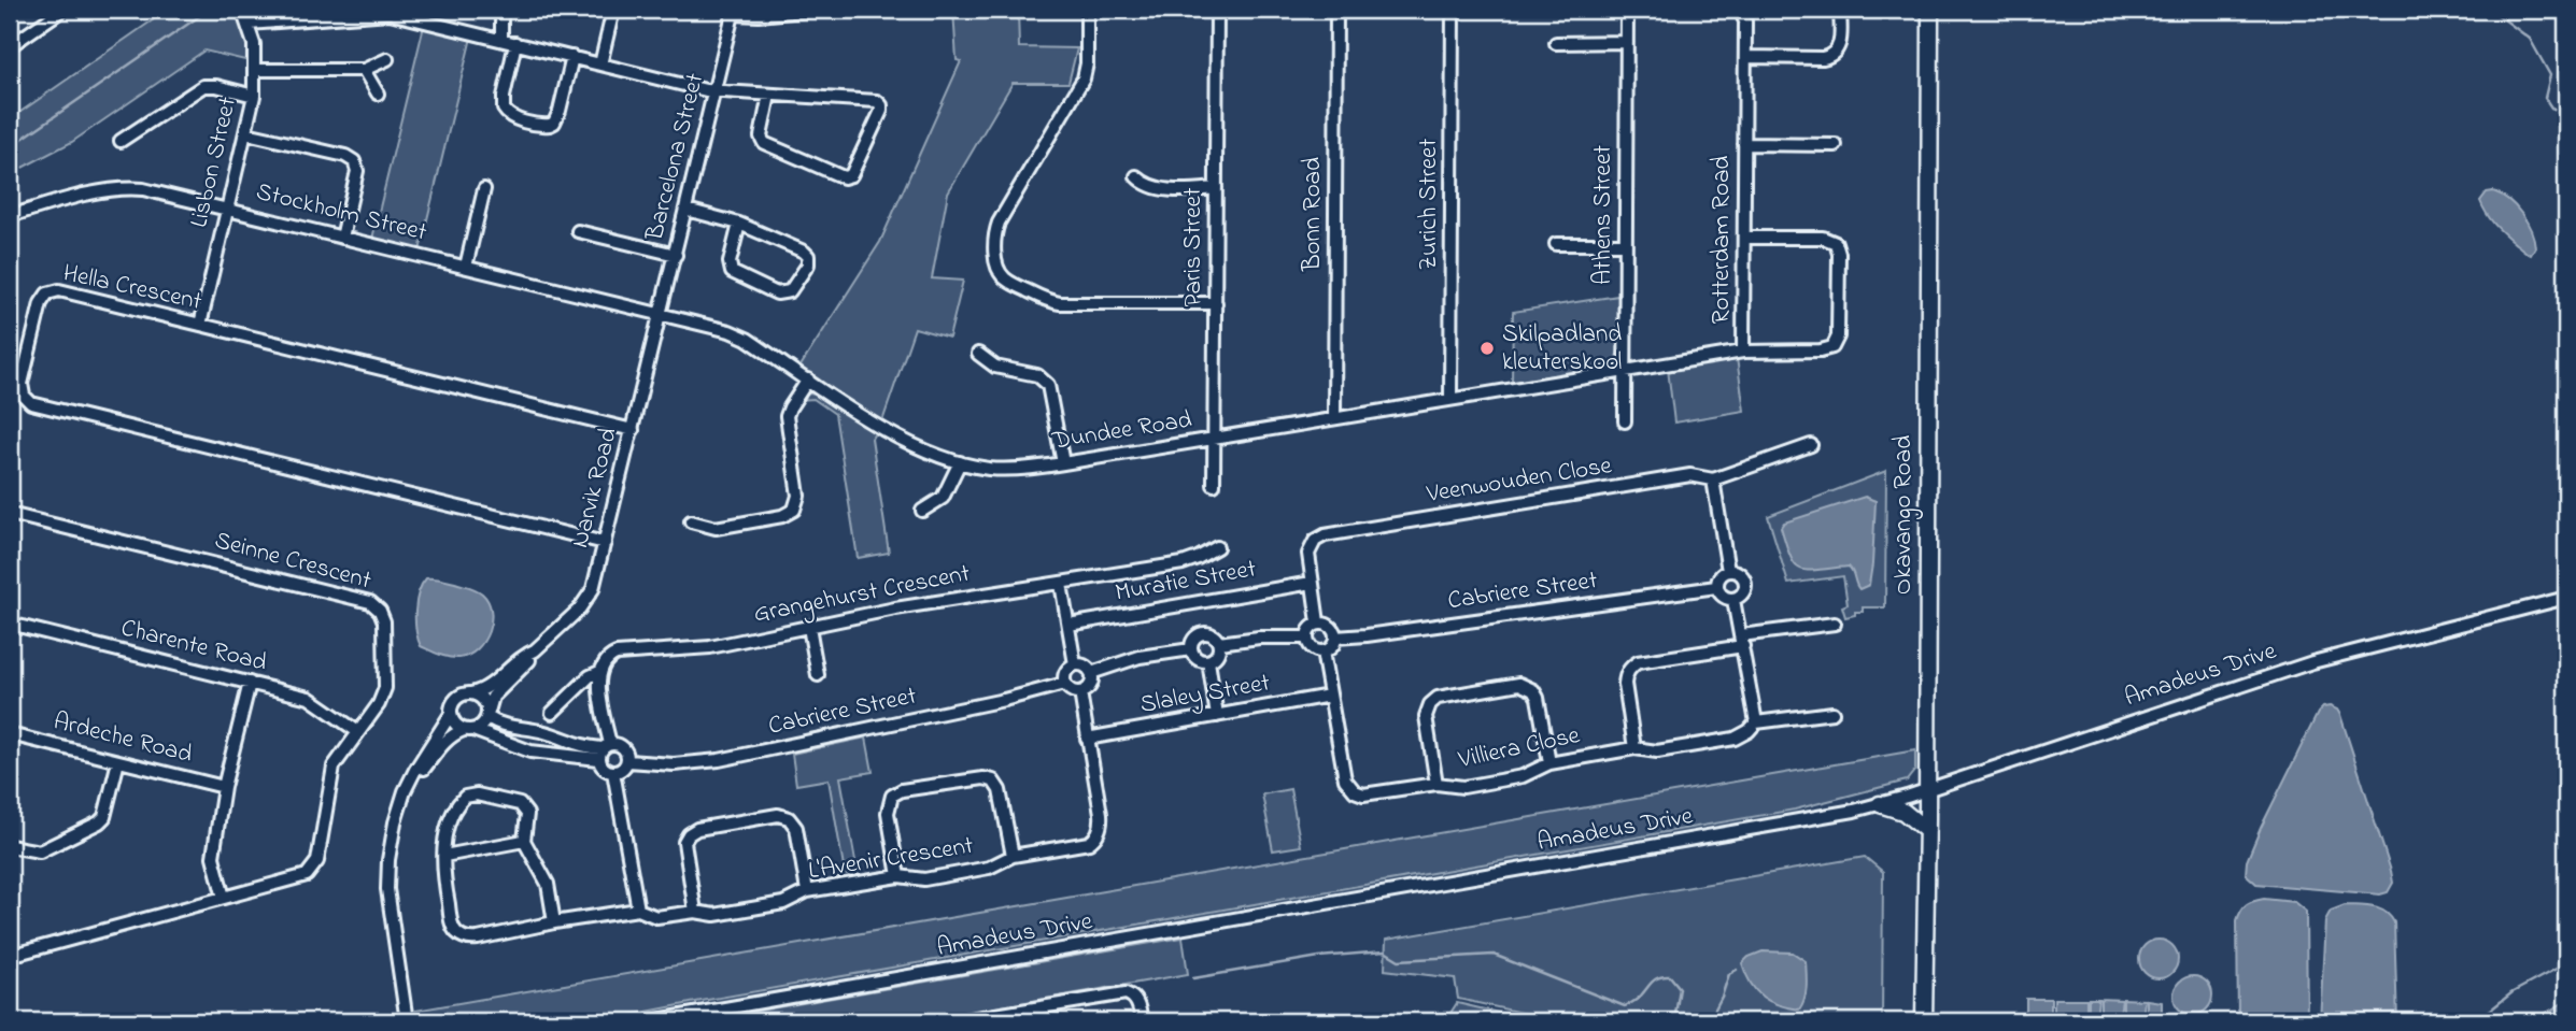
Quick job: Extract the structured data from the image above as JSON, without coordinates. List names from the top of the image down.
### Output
{
  "streets": {
    "main road": ["Okavango Road"],
    "street": [
      "Barcelona Street",
      "Lisbon Street",
      "Zurich Street",
      "Stockholm Street",
      "Bonn Road",
      "Athens Street",
      "Rotterdam Road",
      "Paris Street",
      "Hella Crescent",
      "Dundee Road",
      "Veenwouden Close",
      "Narvik Road",
      "Seinne Crescent",
      "Muratie Street",
      "Cabriere Street",
      "Grangehurst Crescent",
      "Charente Road",
      "Amadeus Drive",
      "Slaley Street",
      "Ardeche Road",
      "Villiera Close",
      "L'Avenir Crescent"
    ]
  },
  "crossings": [
    ["Barcelona Street", "Stockholm Street"],
    ["Barcelona Street", "Dundee Road"],
    ["Barcelona Street", "Narvik Road"],
    ["Lisbon Street", "Stockholm Street"],
    ["Lisbon Street", "Hella Crescent"],
    ["Zurich Street", "Dundee Road"],
    ["Stockholm Street", "Dundee Road"],
    ["Stockholm Street", "Narvik Road"],
    ["Bonn Road", "Dundee Road"],
    ["Athens Street", "Rotterdam Road"],
    ["Athens Street", "Dundee Road"],
    ["Rotterdam Road", "Dundee Road"],
    ["Paris Street", "Dundee Road"],
    ["Hella Crescent", "Narvik Road"],
    ["Dundee Road", "Narvik Road"],
    ["Veenwouden Close", "Muratie Street"],
    ["Veenwouden Close", "Cabriere Street"],
    ["Veenwouden Close", "Villiera Close"],
    ["Okavango Road", "Amadeus Drive"],
    ["Seinne Crescent", "Charente Road"],
    ["Cabriere Street", "Villiera Close"],
    ["Cabriere Street", "L'Avenir Crescent"],
    ["Slaley Street", "Villiera Close"],
    ["Slaley Street", "L'Avenir Crescent"]
  ],
  "places": ["Skilpadland kleuterskool"]
}
